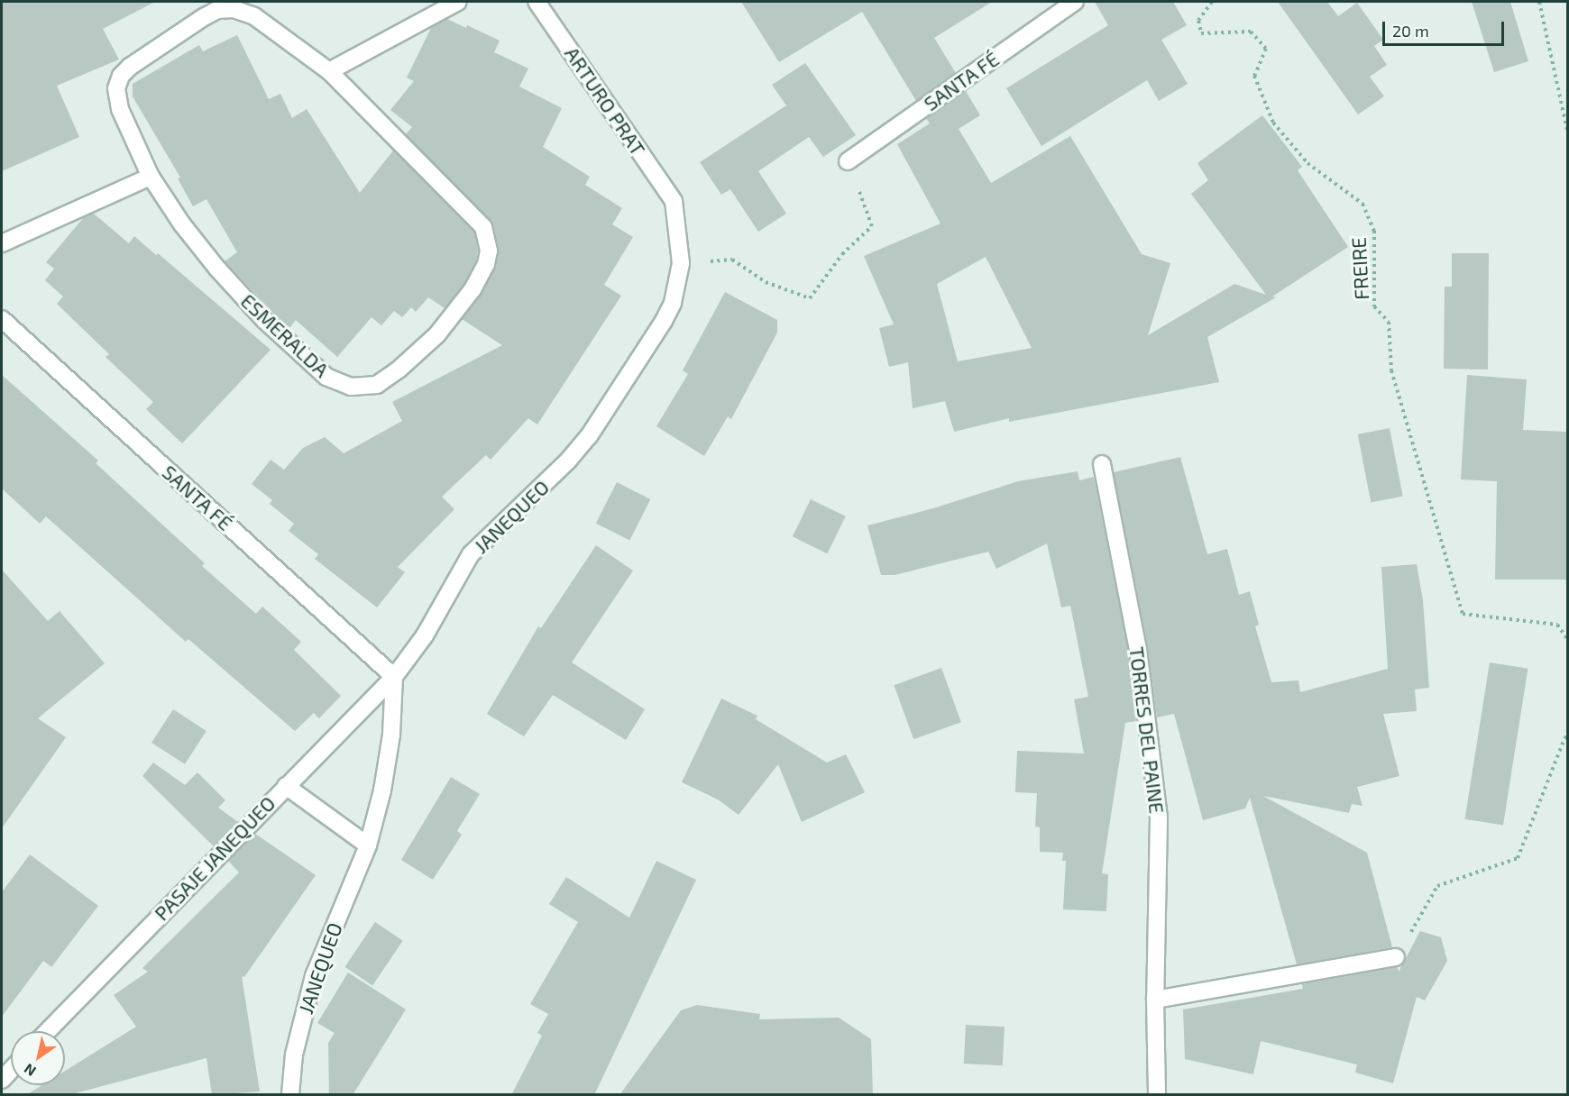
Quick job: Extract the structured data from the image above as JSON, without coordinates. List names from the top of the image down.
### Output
{
  "streets": {
    "street": [
      "SANTA FÉ",
      "ARTURO PRAT",
      "ESMERALDA",
      "JANEQUEO",
      "TORRES DEL PAINE",
      "PASAJE JANEQUEO"
    ],
    "path": ["FREIRE"]
  },
  "crossings": [
    ["SANTA FÉ", "JANEQUEO"],
    ["SANTA FÉ", "PASAJE JANEQUEO"],
    ["ARTURO PRAT", "JANEQUEO"],
    ["JANEQUEO", "PASAJE JANEQUEO"]
  ],
  "scale_bar": "20 m",
  "north": "bottom left"
}
